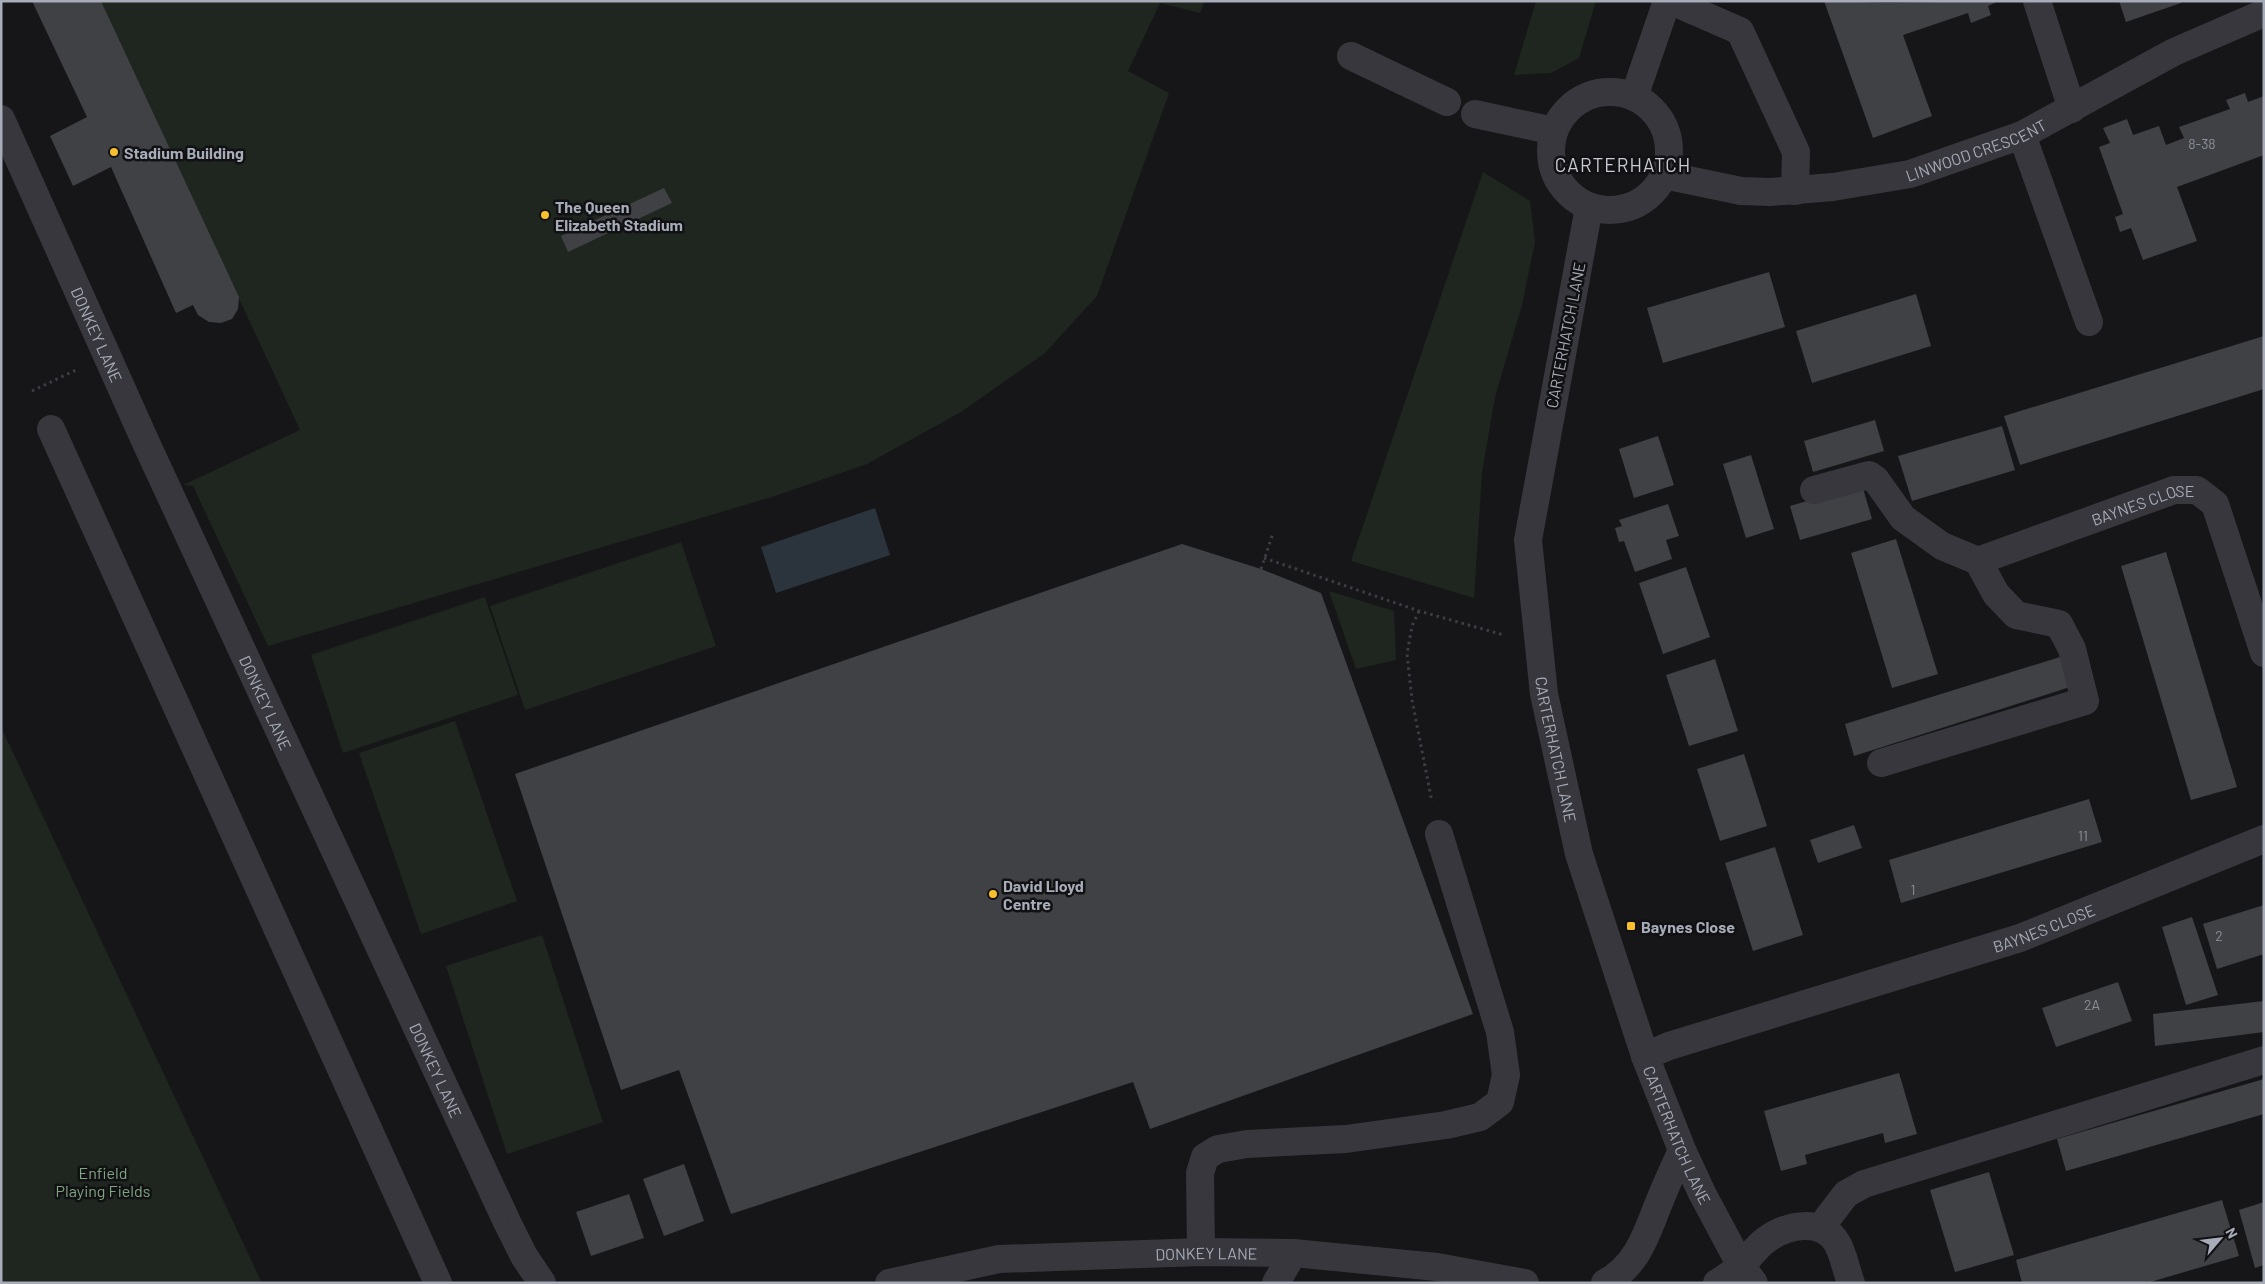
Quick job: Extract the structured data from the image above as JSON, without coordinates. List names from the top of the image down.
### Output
{
  "streets": {
    "street": [
      "LINWOOD CRESCENT",
      "DONKEY LANE",
      "CARTERHATCH LANE",
      "BAYNES CLOSE"
    ]
  },
  "crossings": [
    ["LINWOOD CRESCENT", "CARTERHATCH LANE"],
    ["CARTERHATCH LANE", "BAYNES CLOSE"]
  ],
  "districts": ["CARTERHATCH"],
  "parks": ["Enfield Playing Fields"],
  "places": {
    "other": ["Stadium Building", "The Queen Elizabeth Stadium", "David Lloyd Centre"],
    "transit": ["Baynes Close"]
  },
  "house_numbers": [
    "8-38",
    "11",
    "1",
    "2",
    "2A"
  ],
  "north": "top right"
}
